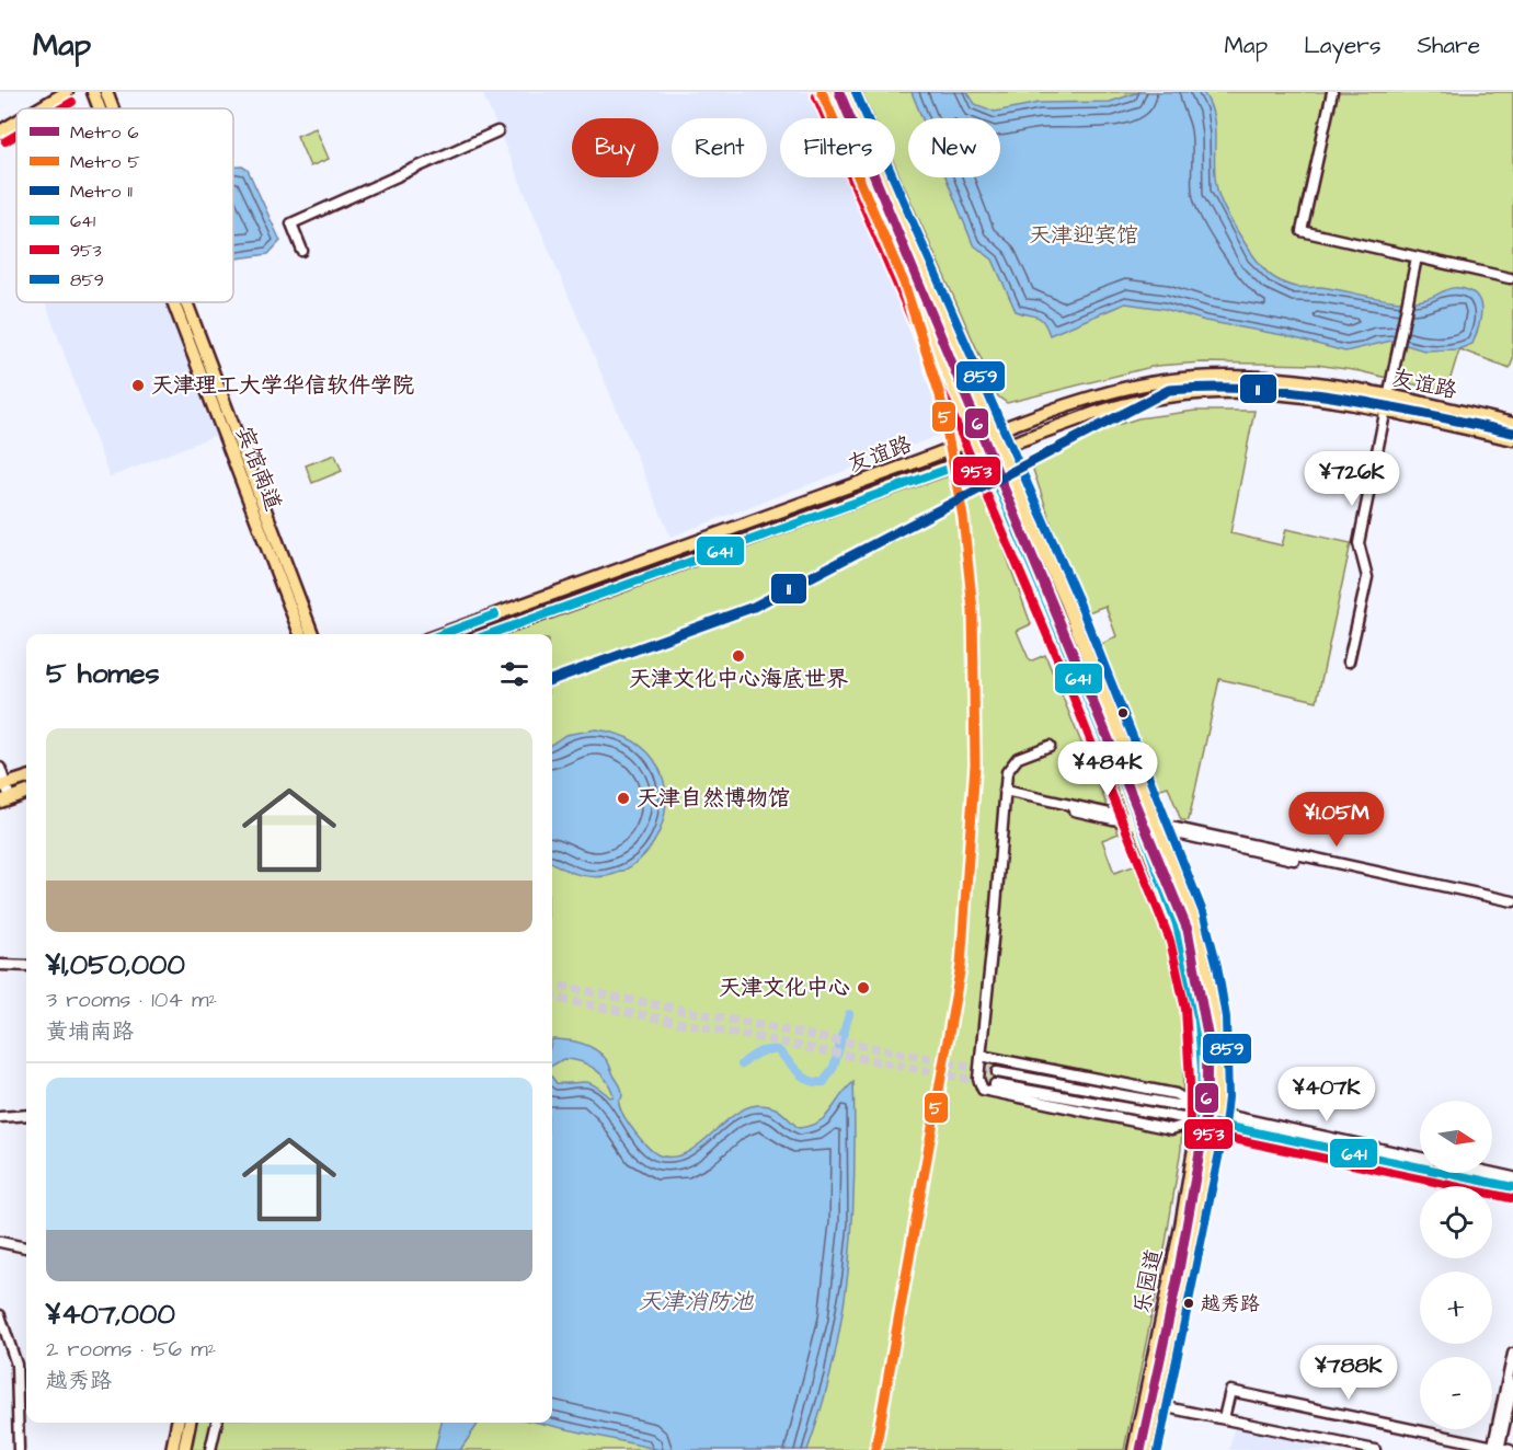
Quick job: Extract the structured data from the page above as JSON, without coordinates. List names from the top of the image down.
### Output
{
  "streets": {
    "main road": ["友谊路", "宾馆南道", "乐园道"]
  },
  "crossings": [
    ["友谊路", "乐园道"]
  ],
  "water": ["天津消防池"],
  "parks": ["天津迎宾馆"],
  "places": [
    "天津理工大学华信软件学院",
    "天津文化中心海底世界",
    "天津自然博物馆",
    "天津文化中心",
    "越秀路"
  ],
  "lines": [
    "metro line 6",
    "metro line 5",
    "transit line 859",
    "transit line 953",
    "metro line 11",
    "transit line 641"
  ],
  "legend": [
    "Metro 6",
    "Metro 5",
    "Metro 11",
    "641",
    "953",
    "859"
  ],
  "north": "right",
  "page": {
    "header": "Map",
    "nav": ["Map", "Layers", "Share"],
    "chip": [
      "Buy",
      "Rent",
      "Filters",
      "New"
    ],
    "price": [
      "¥726K",
      "¥484K",
      "¥1.05M",
      "¥407K",
      "¥788K"
    ],
    "heading": "5 homes",
    "list": [
      {
        "name": "¥1,050,000",
        "note": "3 rooms · 104 m² · 黄埔南路"
      },
      {
        "name": "¥407,000",
        "note": "2 rooms · 56 m² · 越秀路"
      }
    ],
    "map_buttons": ["+", "−"]
  }
}
